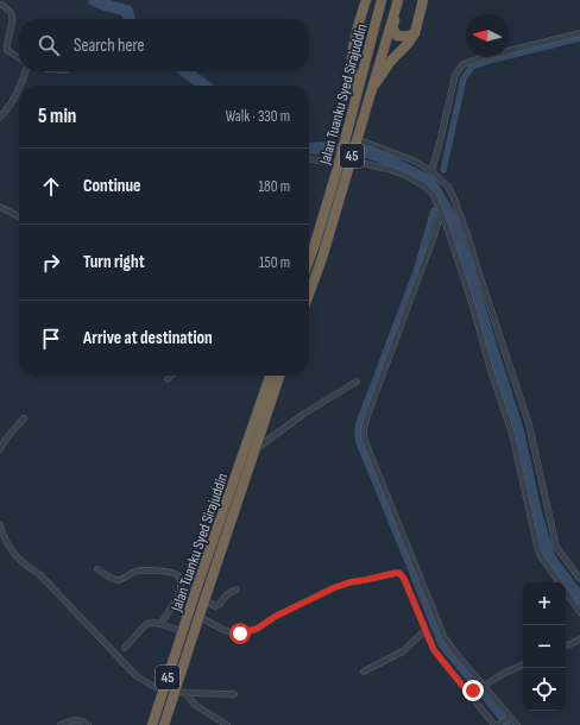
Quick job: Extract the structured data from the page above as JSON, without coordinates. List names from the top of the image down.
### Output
{
  "streets": {
    "highway": ["Jalan Tuanku Syed Sirajuddin", "45"]
  },
  "north": "left",
  "page": {
    "search": "Search here",
    "heading": ["5 min", "Walk · 330 m"],
    "list": [
      ["Continue", "180 m"],
      ["Turn right", "150 m"],
      "Arrive at destination"
    ],
    "map_buttons": ["+", "−"]
  }
}
